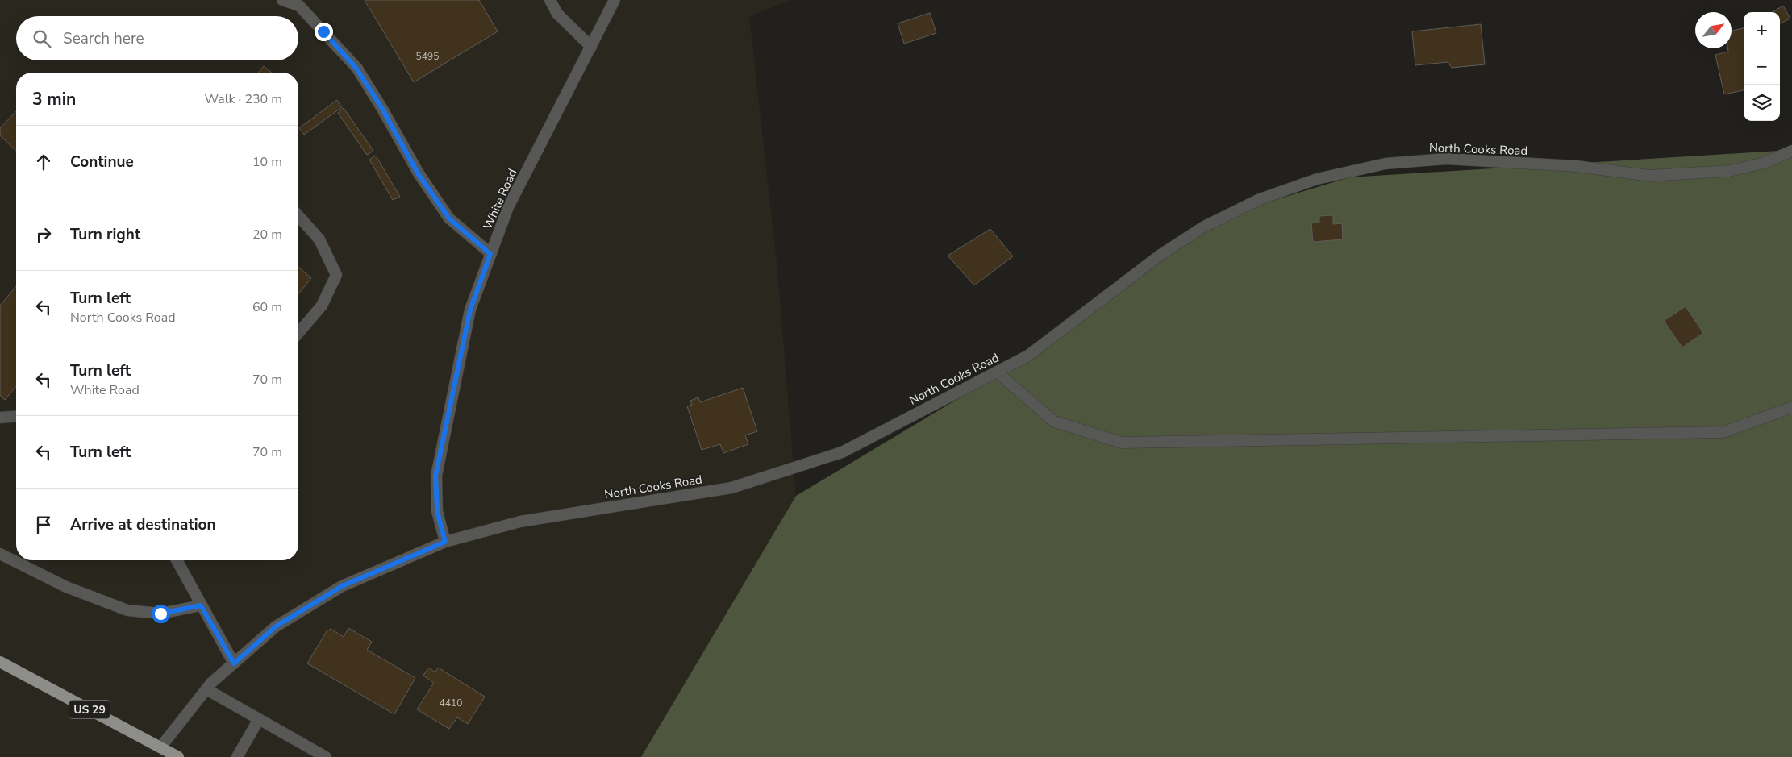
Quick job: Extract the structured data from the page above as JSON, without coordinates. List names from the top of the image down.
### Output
{
  "streets": {
    "main road": ["US 29"],
    "street": ["North Cooks Road", "White Road"]
  },
  "crossings": [
    ["North Cooks Road", "White Road"],
    ["North Cooks Road", "US 29"]
  ],
  "house_numbers": ["5495", "4410"],
  "north": "top right",
  "page": {
    "map_buttons": ["+", "−"],
    "search": "Search here",
    "heading": ["3 min", "Walk · 230 m"],
    "list": [
      ["Continue", "10 m"],
      ["Turn right", "20 m"],
      ["Turn left", "North Cooks Road", "60 m"],
      ["Turn left", "White Road", "70 m"],
      ["Turn left", "70 m"],
      "Arrive at destination"
    ]
  }
}
